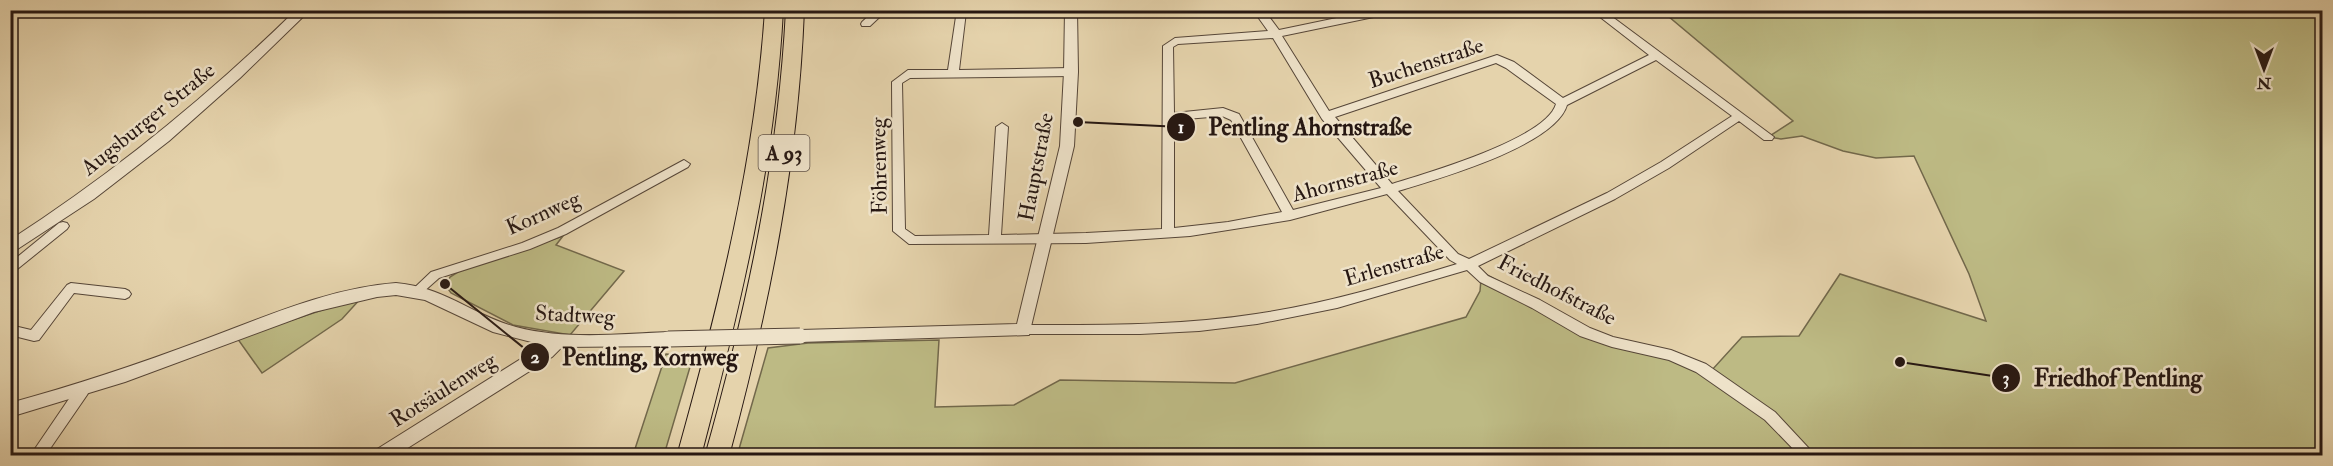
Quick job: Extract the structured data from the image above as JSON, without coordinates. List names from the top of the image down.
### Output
{
  "streets": {
    "highway": ["A 93"],
    "street": [
      "Buchenstraße",
      "Augsburger Straße",
      "Föhrenweg",
      "Hauptstraße",
      "Ahornstraße",
      "Kornweg",
      "Erlenstraße",
      "Friedhofstraße",
      "Stadtweg",
      "Rotsäulenweg"
    ]
  },
  "crossings": [
    ["Buchenstraße", "Ahornstraße"],
    ["Buchenstraße", "Friedhofstraße"],
    ["Föhrenweg", "Hauptstraße"],
    ["Föhrenweg", "Ahornstraße"],
    ["Hauptstraße", "Ahornstraße"],
    ["Hauptstraße", "Erlenstraße"],
    ["Hauptstraße", "Stadtweg"],
    ["Ahornstraße", "Friedhofstraße"],
    ["Kornweg", "Stadtweg"],
    ["Erlenstraße", "Friedhofstraße"],
    ["Erlenstraße", "Stadtweg"],
    ["Stadtweg", "Rotsäulenweg"]
  ],
  "places": ["Pentling Ahornstraße", "Pentling, Kornweg", "Friedhof Pentling"],
  "north": "bottom"
}
